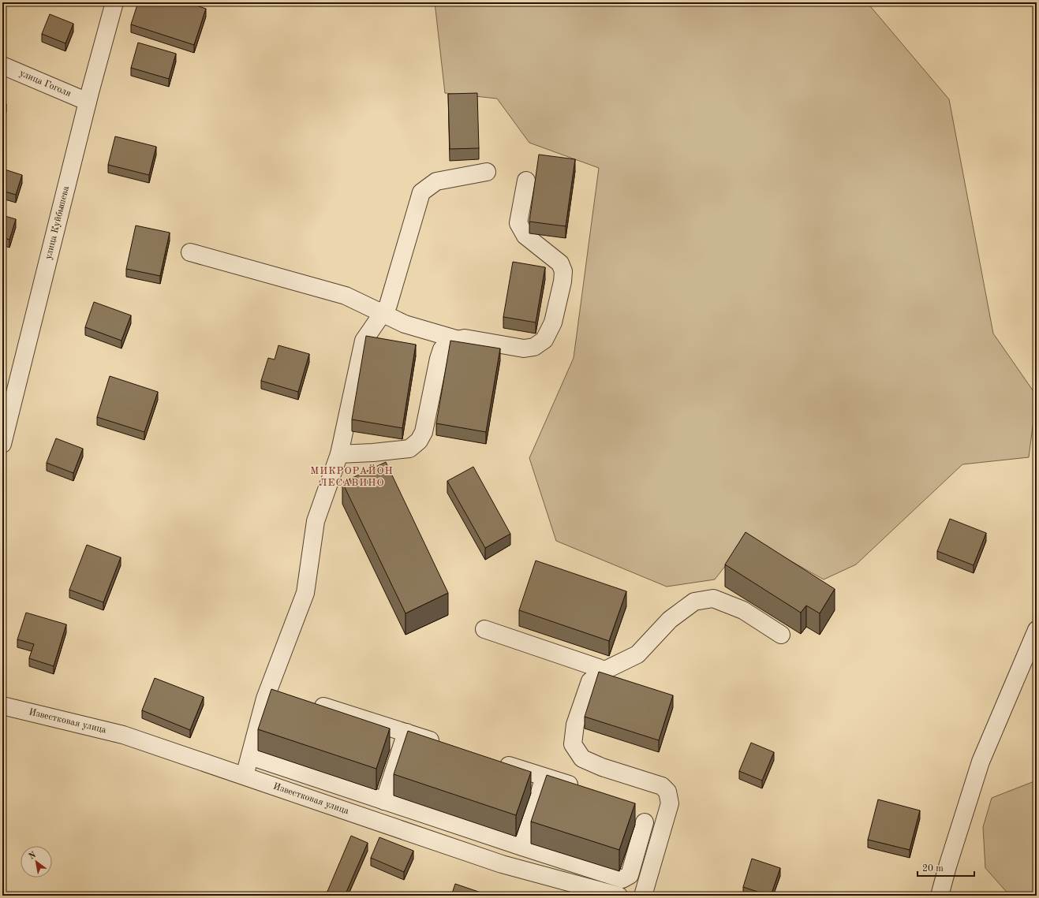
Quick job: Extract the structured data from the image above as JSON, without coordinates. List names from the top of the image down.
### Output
{
  "streets": {
    "lane": ["улица Гоголя", "улица Куйбышева", "Известковая улица"]
  },
  "crossings": [
    ["улица Гоголя", "улица Куйбышева"]
  ],
  "districts": ["МИКРОРАЙОН ЛЕСАВИНО"],
  "scale_bar": "20 m",
  "north": "top left"
}
